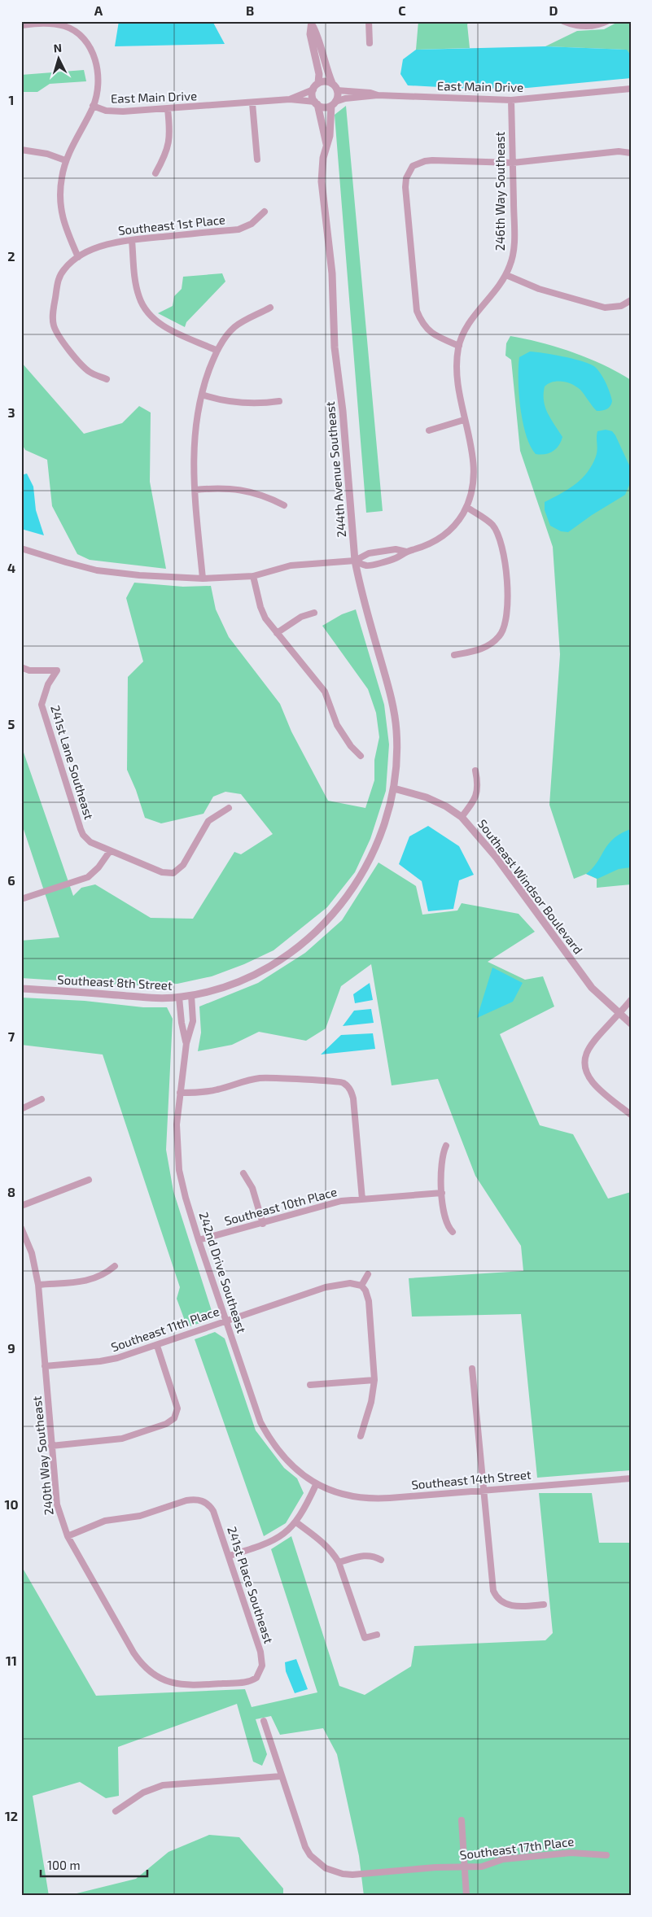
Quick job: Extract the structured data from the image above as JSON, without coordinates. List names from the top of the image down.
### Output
{
  "streets": {
    "street": [
      "East Main Drive",
      "246th Way Southeast",
      "Southeast 1st Place",
      "244th Avenue Southeast",
      "241st Lane Southeast",
      "Southeast Windsor Boulevard",
      "Southeast 8th Street",
      "Southeast 10th Place",
      "242nd Drive Southeast",
      "Southeast 11th Place",
      "240th Way Southeast",
      "Southeast 14th Street",
      "241st Place Southeast",
      "Southeast 17th Place"
    ]
  },
  "crossings": [
    ["East Main Drive", "246th Way Southeast"],
    ["East Main Drive", "244th Avenue Southeast"],
    ["244th Avenue Southeast", "Southeast Windsor Boulevard"],
    ["244th Avenue Southeast", "Southeast 8th Street"],
    ["Southeast Windsor Boulevard", "Southeast 8th Street"],
    ["Southeast 8th Street", "242nd Drive Southeast"],
    ["Southeast 10th Place", "242nd Drive Southeast"],
    ["242nd Drive Southeast", "Southeast 11th Place"],
    ["242nd Drive Southeast", "Southeast 14th Street"],
    ["Southeast 11th Place", "240th Way Southeast"],
    ["240th Way Southeast", "241st Place Southeast"]
  ],
  "scale_bar": "100 m",
  "north": "top",
  "grid": {
    "columns": [
      "A",
      "B",
      "C",
      "D"
    ],
    "rows": [
      "1",
      "2",
      "3",
      "4",
      "5",
      "6",
      "7",
      "8",
      "9",
      "10",
      "11",
      "12"
    ]
  }
}
